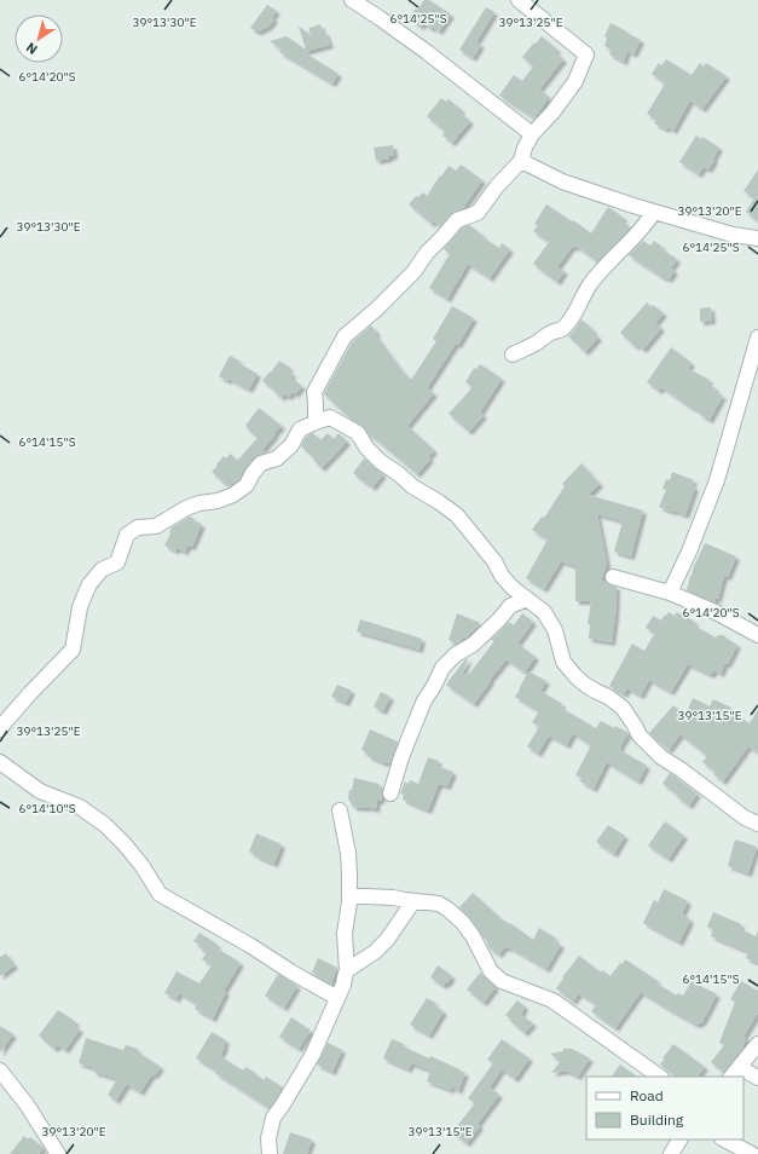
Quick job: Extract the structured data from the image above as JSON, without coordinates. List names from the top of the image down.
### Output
{
  "legend": ["Road", "Building"],
  "north": "bottom left",
  "coordinates": [
    "6°14'25\"S",
    "39°13'25\"E",
    "39°13'30\"E",
    "6°14'20\"S",
    "39°13'20\"E",
    "6°14'15\"S",
    "39°13'15\"E",
    "6°14'10\"S"
  ]
}
